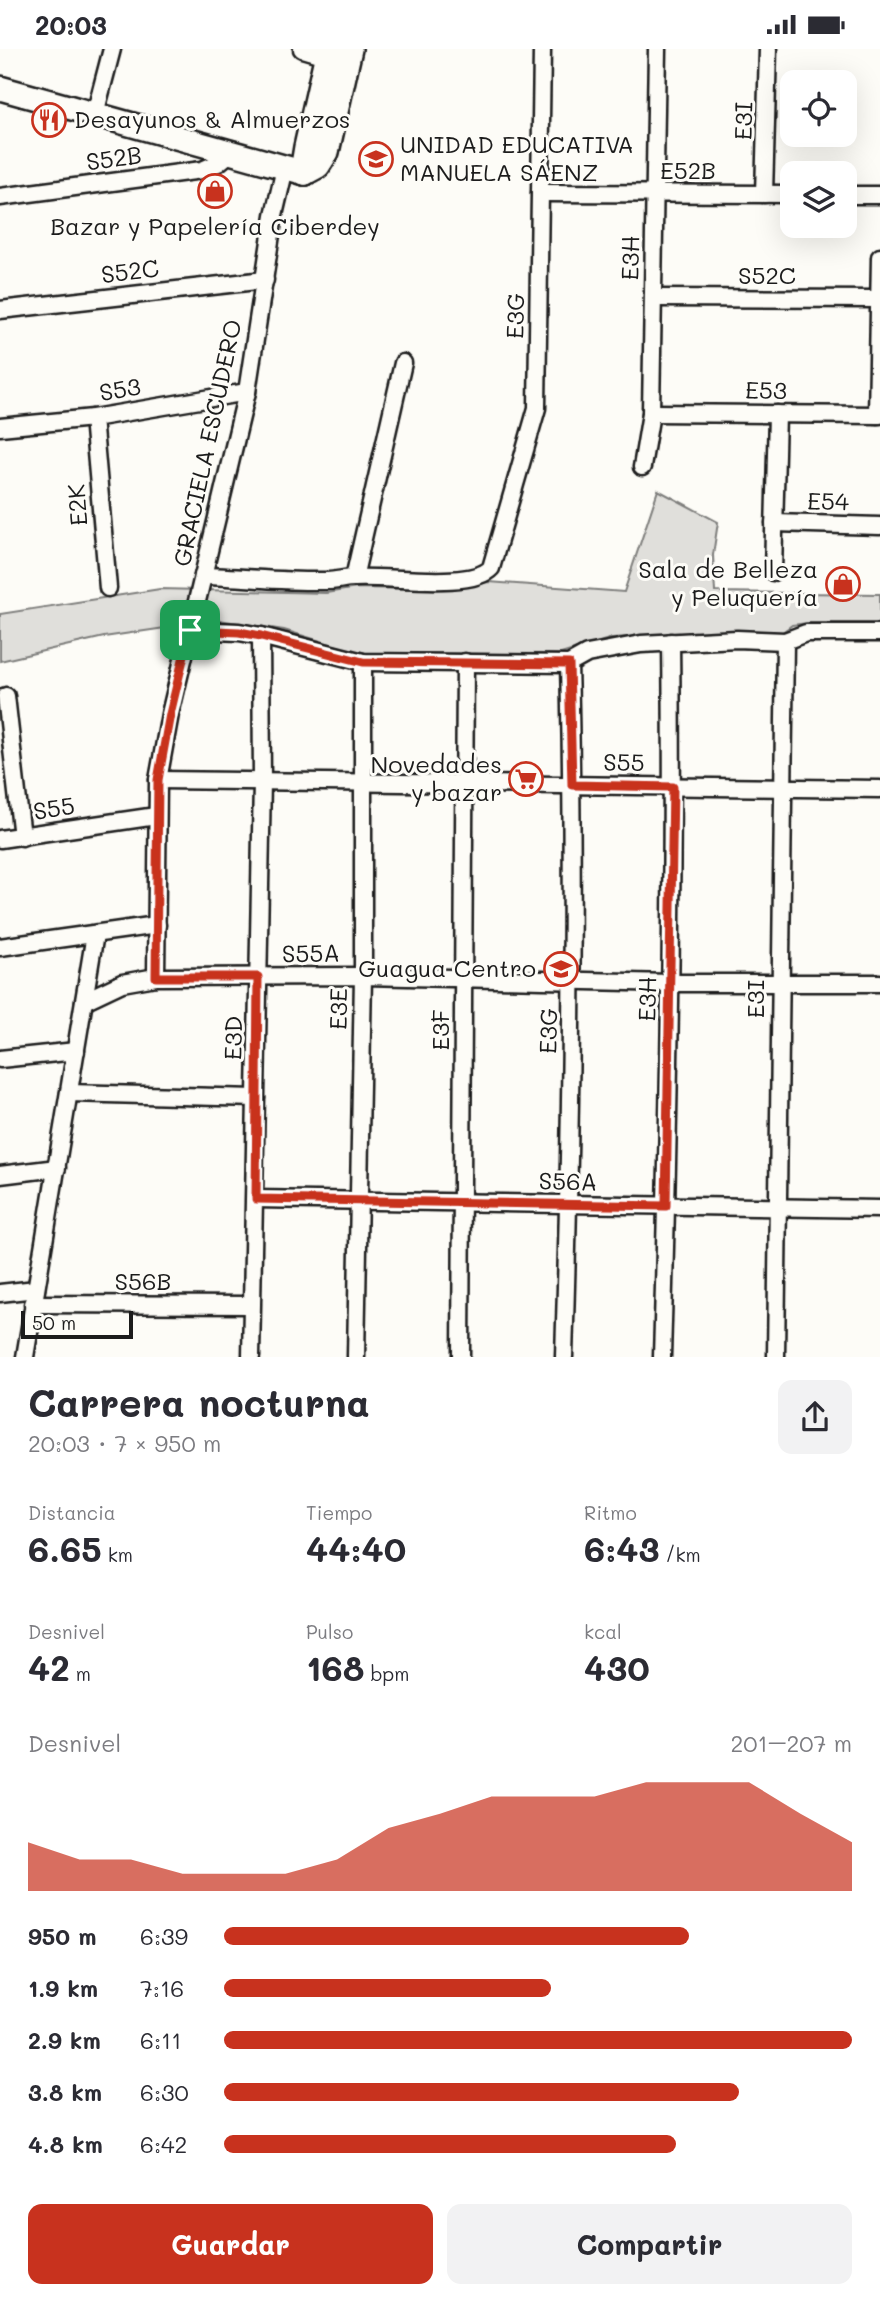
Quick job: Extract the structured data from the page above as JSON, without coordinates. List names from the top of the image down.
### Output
{
  "streets": {
    "street": [
      "E3I",
      "S52B",
      "E52B",
      "E3H",
      "S52C",
      "E3G",
      "S53",
      "E53",
      "GRACIELA ESCUDERO",
      "E54",
      "E2K",
      "S55",
      "S55A",
      "E3E",
      "E3F",
      "E3D",
      "S56A",
      "S56B"
    ]
  },
  "crossings": [
    ["E3I", "E52B"],
    ["E3I", "S55"],
    ["E3I", "S55A"],
    ["E3I", "S56A"],
    ["E52B", "E3H"],
    ["E52B", "E3G"],
    ["E3H", "S52C"],
    ["E3H", "E53"],
    ["E3H", "S55"],
    ["E3H", "S55A"],
    ["E3H", "S56A"],
    ["S52C", "GRACIELA ESCUDERO"],
    ["E3G", "S55"],
    ["E3G", "S55A"],
    ["E3G", "S56A"],
    ["S53", "GRACIELA ESCUDERO"],
    ["S53", "E2K"],
    ["GRACIELA ESCUDERO", "S55"],
    ["GRACIELA ESCUDERO", "S55A"],
    ["S55", "E3E"],
    ["S55", "E3F"],
    ["S55", "E3D"],
    ["S55A", "E3E"],
    ["S55A", "E3F"],
    ["S55A", "E3D"],
    ["E3E", "S56A"],
    ["E3F", "S56A"],
    ["E3D", "S56A"],
    ["E3D", "S56B"]
  ],
  "places": {
    "restaurant": ["Desayunos & Almuerzos"],
    "school or university": ["UNIDAD EDUCATIVA MANUELA SÁENZ", "Guagua Centro"],
    "shop": ["Bazar y Papelería Ciberdey", "Sala de Belleza y Peluquería"],
    "supermarket": ["Novedades y bazar"]
  },
  "scale_bar": "50 m",
  "page": {
    "status": "20:03",
    "scale": "50 m",
    "heading": ["Carrera nocturna", "20:03 · 7 × 950 m"],
    "stats": [
      ["Distancia", "6.65 km"],
      ["Tiempo", "44:40"],
      ["Ritmo", "6:43 /km"],
      ["Desnivel", "42 m"],
      ["Pulso", "168 bpm"],
      ["kcal", "430"]
    ],
    "chart": ["Desnivel", "201–207 m"],
    "list": [
      {
        "name": "950 m",
        "note": "6:39"
      },
      {
        "name": "1.9 km",
        "note": "7:16"
      },
      {
        "name": "2.9 km",
        "note": "6:11"
      },
      {
        "name": "3.8 km",
        "note": "6:30"
      },
      {
        "name": "4.8 km",
        "note": "6:42"
      }
    ],
    "buttons": ["Guardar", "Compartir"]
  }
}
